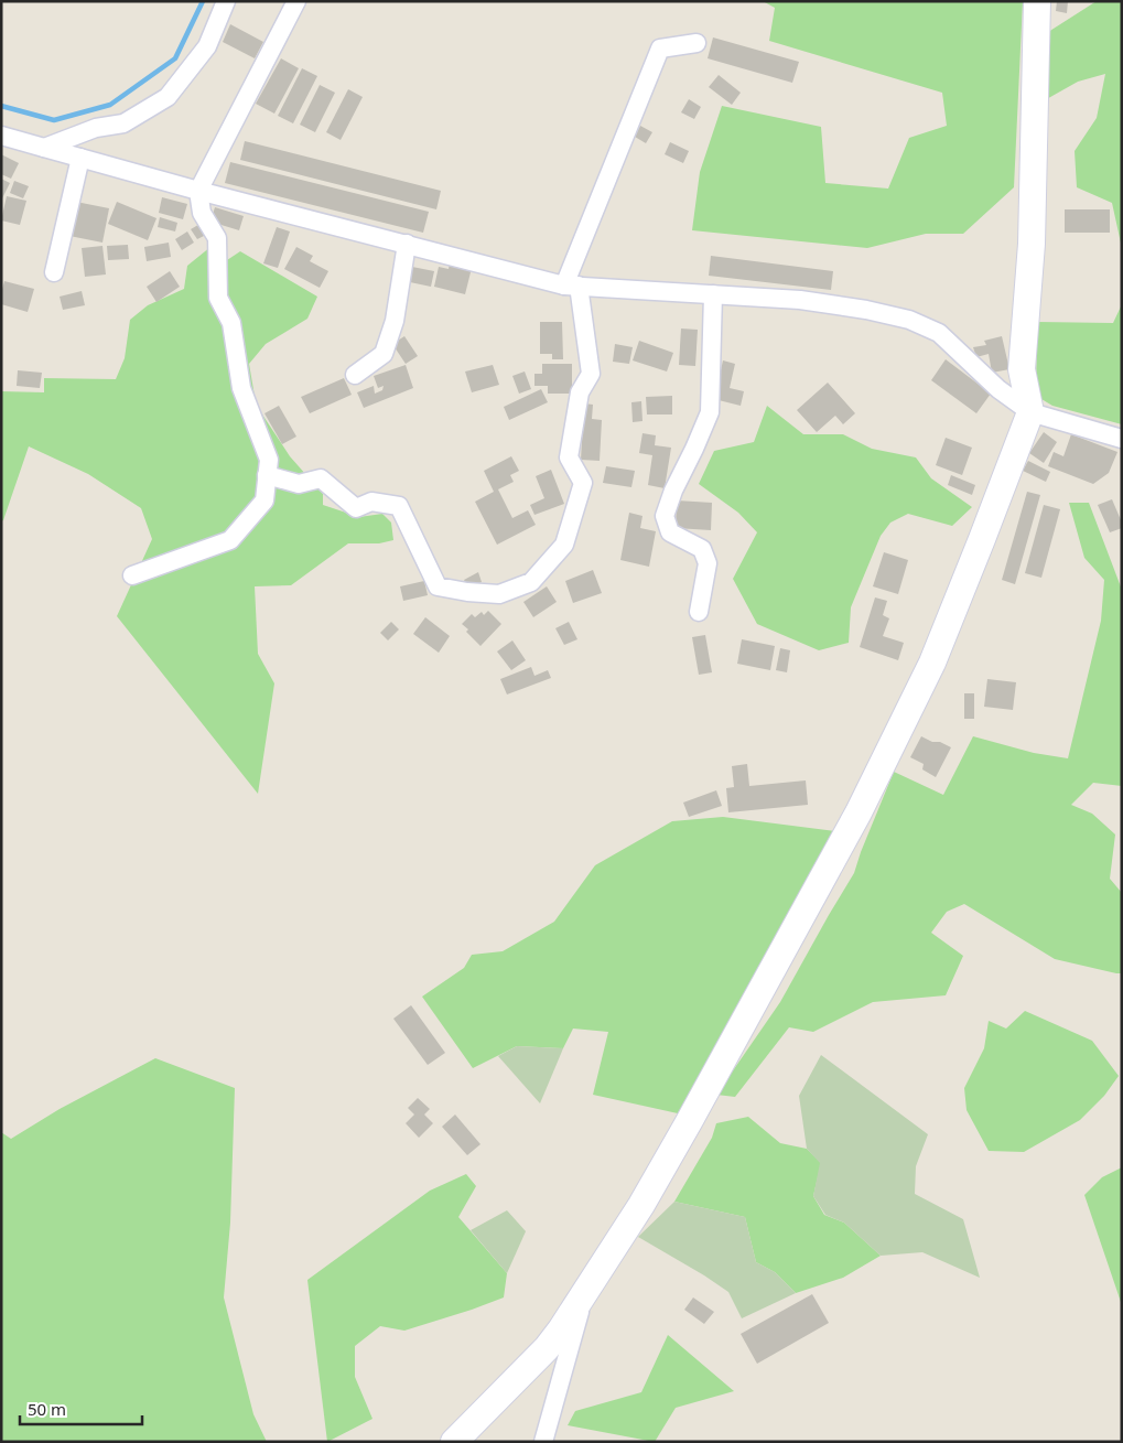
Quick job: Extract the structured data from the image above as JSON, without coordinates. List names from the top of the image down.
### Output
{
  "scale_bar": "50 m"
}
